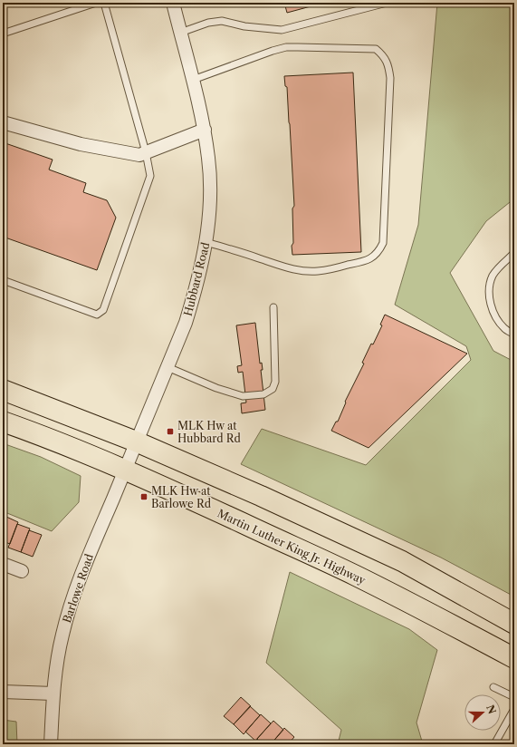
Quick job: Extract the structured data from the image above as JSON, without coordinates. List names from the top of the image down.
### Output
{
  "streets": {
    "main road": ["Martin Luther King Jr. Highway"],
    "street": ["Hubbard Road", "Barlowe Road"]
  },
  "crossings": [
    ["Hubbard Road", "Barlowe Road"],
    ["Martin Luther King Jr. Highway", "Barlowe Road"]
  ],
  "places": {
    "transit": ["MLK Hw at Hubbard Rd", "MLK Hw at Barlowe Rd"]
  },
  "north": "right"
}
